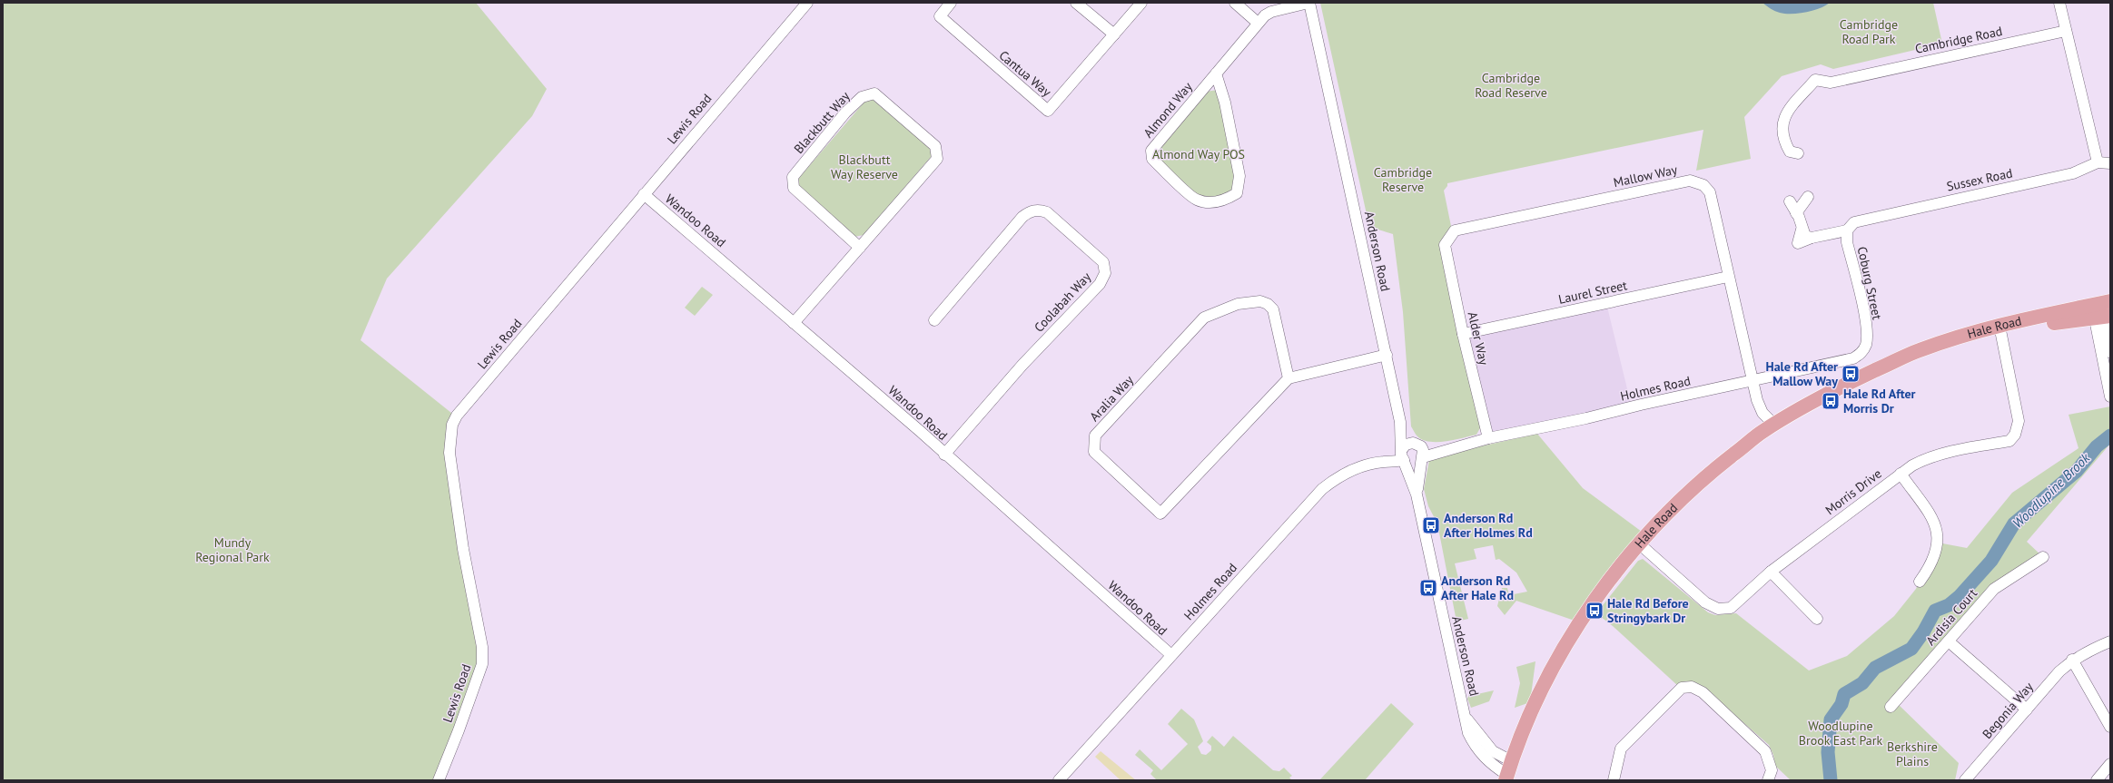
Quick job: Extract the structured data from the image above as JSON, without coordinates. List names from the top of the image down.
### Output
{
  "streets": {
    "main road": ["Hale Road"],
    "street": [
      "Cambridge Road",
      "Cantua Way",
      "Almond Way",
      "Lewis Road",
      "Blackbutt Way",
      "Mallow Way",
      "Sussex Road",
      "Wandoo Road",
      "Anderson Road",
      "Coburg Street",
      "Laurel Street",
      "Coolabah Way",
      "Alder Way",
      "Holmes Road",
      "Aralia Way",
      "Morris Drive",
      "Ardisia Court",
      "Begonia Way"
    ]
  },
  "crossings": [
    ["Almond Way", "Anderson Road"],
    ["Lewis Road", "Wandoo Road"],
    ["Blackbutt Way", "Wandoo Road"],
    ["Mallow Way", "Laurel Street"],
    ["Mallow Way", "Hale Road"],
    ["Mallow Way", "Alder Way"],
    ["Mallow Way", "Holmes Road"],
    ["Sussex Road", "Coburg Street"],
    ["Wandoo Road", "Coolabah Way"],
    ["Wandoo Road", "Holmes Road"],
    ["Anderson Road", "Hale Road"],
    ["Anderson Road", "Holmes Road"],
    ["Coburg Street", "Holmes Road"],
    ["Laurel Street", "Alder Way"],
    ["Hale Road", "Morris Drive"],
    ["Alder Way", "Holmes Road"]
  ],
  "water": ["Woodlupine Brook"],
  "parks": [
    "Cambridge Road Park",
    "Cambridge Road Reserve",
    "Almond Way POS",
    "Blackbutt Way Reserve",
    "Cambridge Reserve",
    "Mundy Regional Park",
    "Woodlupine Brook East Park",
    "Berkshire Plains"
  ],
  "places": {
    "bus stop": [
      "Hale Rd After Mallow Way",
      "Hale Rd After Morris Dr",
      "Anderson Rd After Holmes Rd",
      "Anderson Rd After Hale Rd",
      "Hale Rd Before Stringybark Dr"
    ]
  }
}
